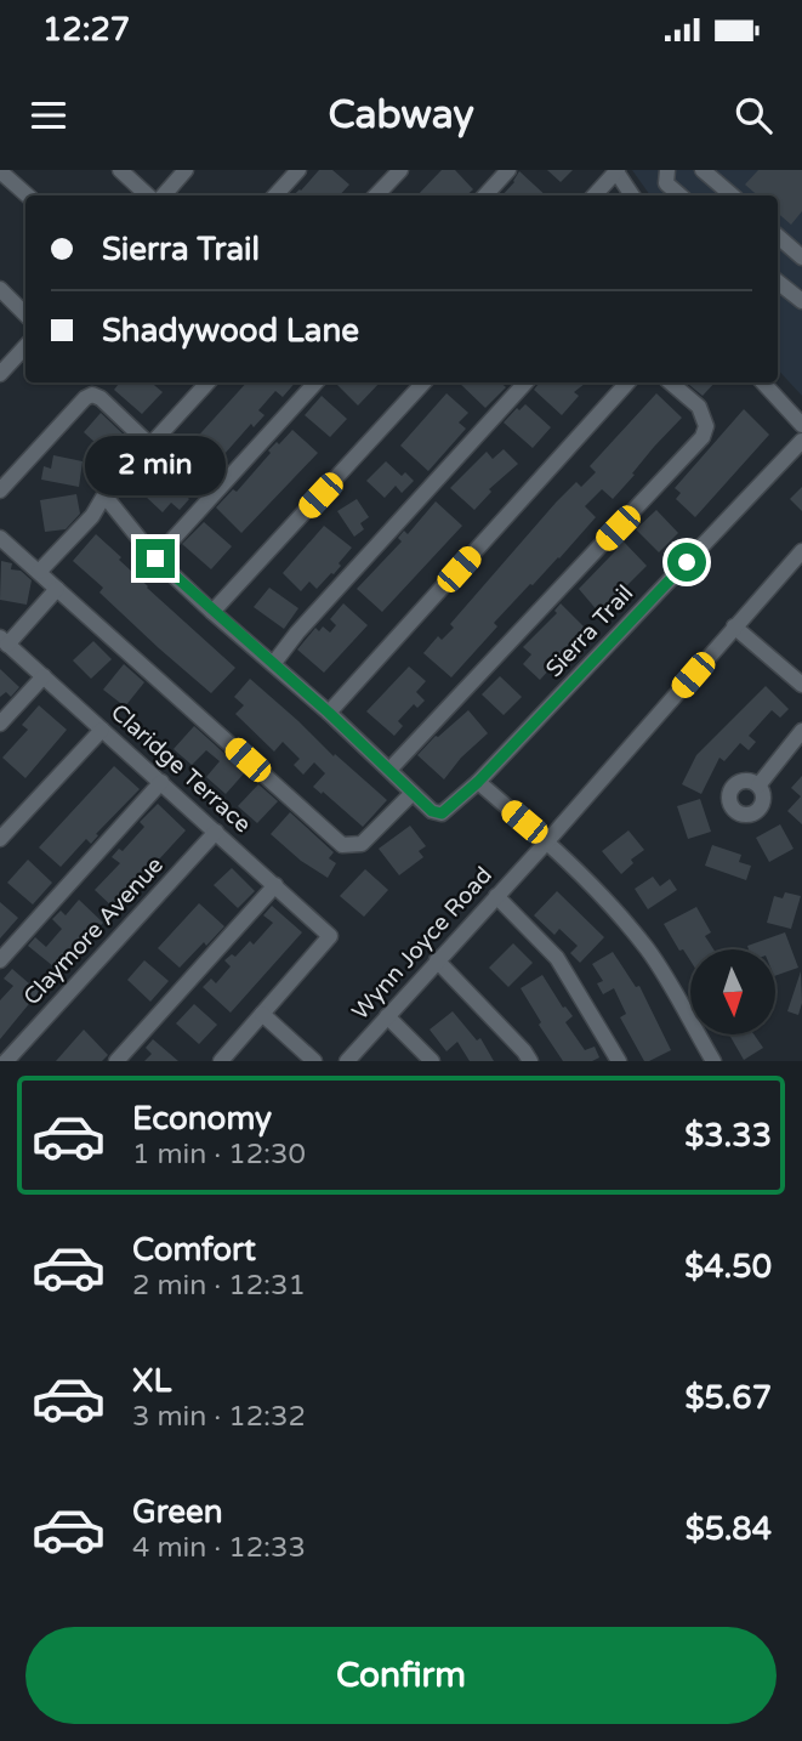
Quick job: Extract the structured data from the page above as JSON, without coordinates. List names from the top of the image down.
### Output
{
  "streets": {
    "street": [
      "Sierra Trail",
      "Claridge Terrace",
      "Claymore Avenue",
      "Wynn Joyce Road"
    ]
  },
  "crossings": [
    ["Claridge Terrace", "Claymore Avenue"]
  ],
  "north": "bottom",
  "page": {
    "status": "12:27",
    "header": "Cabway",
    "banner": ["Sierra Trail", "Shadywood Lane"],
    "bubble": "2 min",
    "list": [
      {
        "name": "Economy",
        "note": "1 min · 12:30",
        "value": "$3.33"
      },
      {
        "name": "Comfort",
        "note": "2 min · 12:31",
        "value": "$4.50"
      },
      {
        "name": "XL",
        "note": "3 min · 12:32",
        "value": "$5.67"
      },
      {
        "name": "Green",
        "note": "4 min · 12:33",
        "value": "$5.84"
      }
    ],
    "buttons": "Confirm"
  }
}
